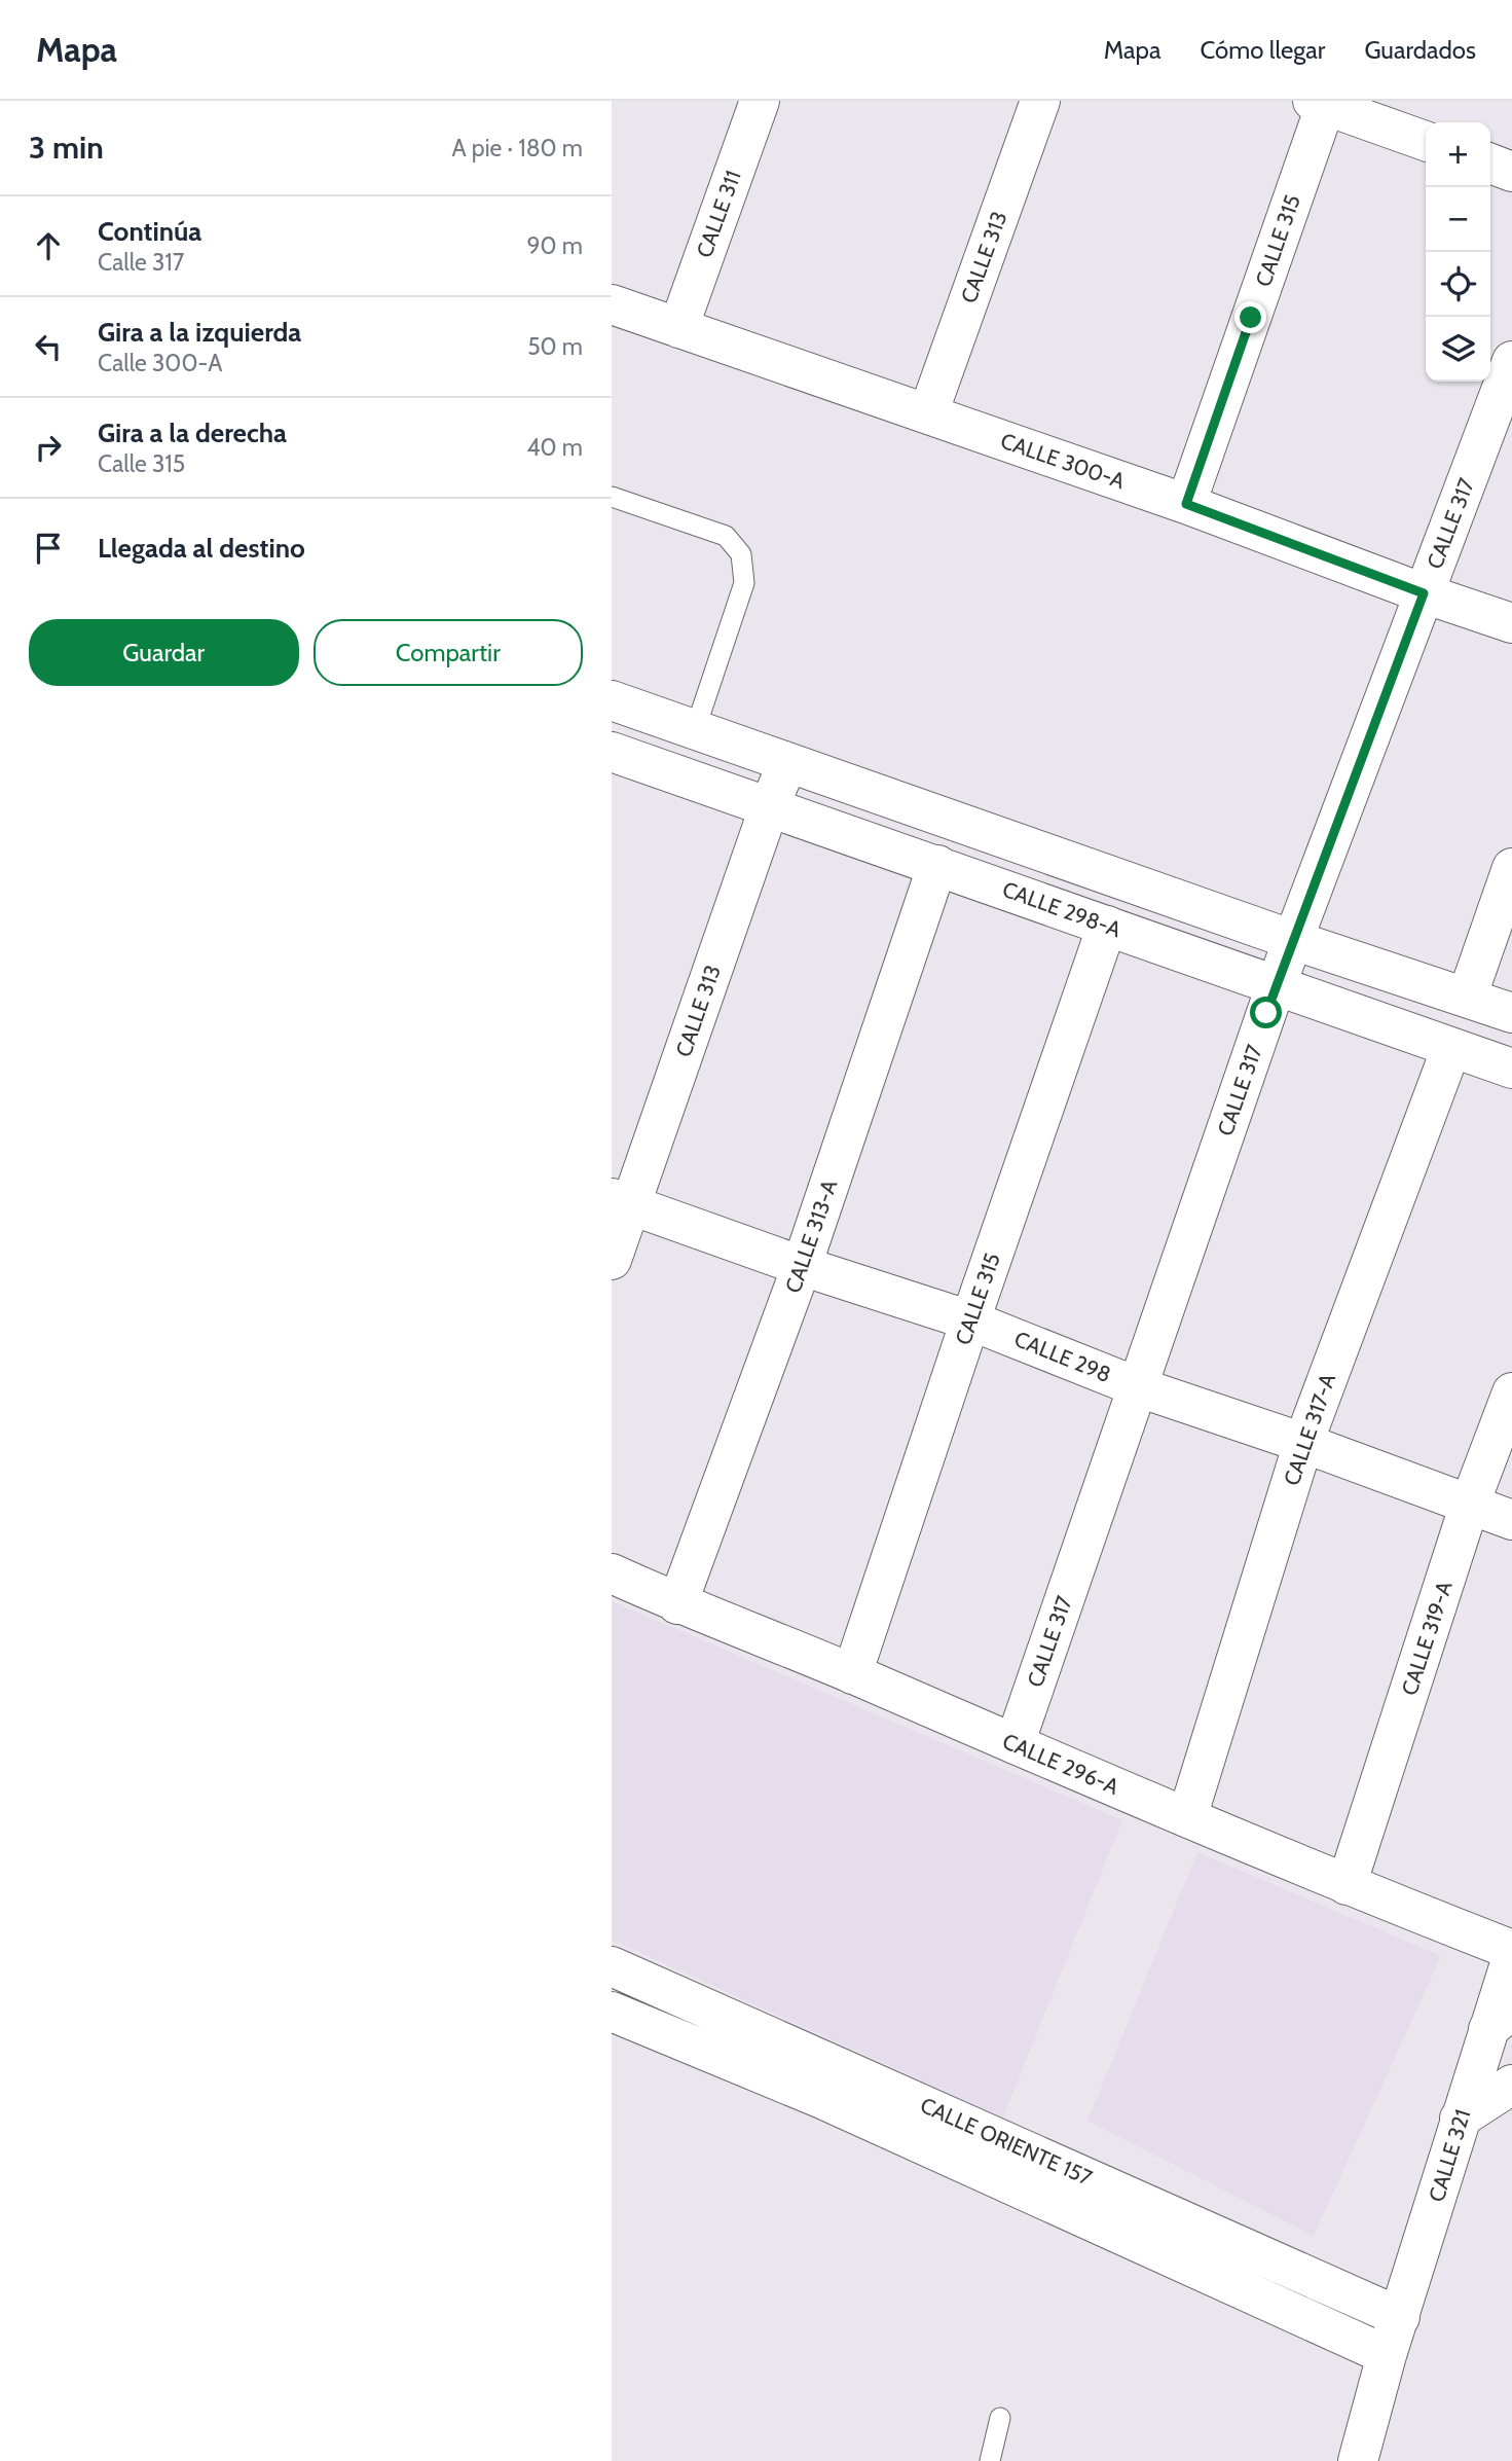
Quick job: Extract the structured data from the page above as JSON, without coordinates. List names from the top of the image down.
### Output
{
  "streets": {
    "street": [
      "CALLE 311",
      "CALLE 315",
      "CALLE 313",
      "CALLE 300-A",
      "CALLE 317",
      "CALLE 298-A",
      "CALLE 313-A",
      "CALLE 298",
      "CALLE 317-A",
      "CALLE 319-A",
      "CALLE 296-A",
      "CALLE ORIENTE 157",
      "CALLE 321"
    ]
  },
  "crossings": [
    ["CALLE 311", "CALLE 300-A"],
    ["CALLE 315", "CALLE 300-A"],
    ["CALLE 315", "CALLE 298-A"],
    ["CALLE 315", "CALLE 298"],
    ["CALLE 315", "CALLE 296-A"],
    ["CALLE 313", "CALLE 300-A"],
    ["CALLE 313", "CALLE 298-A"],
    ["CALLE 313", "CALLE 298"],
    ["CALLE 300-A", "CALLE 317"],
    ["CALLE 317", "CALLE 298-A"],
    ["CALLE 317", "CALLE 298"],
    ["CALLE 317", "CALLE 296-A"],
    ["CALLE 298-A", "CALLE 313-A"],
    ["CALLE 298-A", "CALLE 317-A"],
    ["CALLE 313-A", "CALLE 298"],
    ["CALLE 313-A", "CALLE 296-A"],
    ["CALLE 298", "CALLE 317-A"],
    ["CALLE 298", "CALLE 319-A"],
    ["CALLE 317-A", "CALLE 296-A"],
    ["CALLE 319-A", "CALLE 296-A"],
    ["CALLE ORIENTE 157", "CALLE 321"]
  ],
  "page": {
    "header": "Mapa",
    "nav": ["Mapa", "Cómo llegar", "Guardados"],
    "heading": ["3 min", "A pie · 180 m"],
    "map_buttons": ["+", "−"],
    "list": [
      ["Continúa", "Calle 317", "90 m"],
      ["Gira a la izquierda", "Calle 300-A", "50 m"],
      ["Gira a la derecha", "Calle 315", "40 m"],
      "Llegada al destino"
    ],
    "buttons": ["Guardar", "Compartir"]
  }
}
